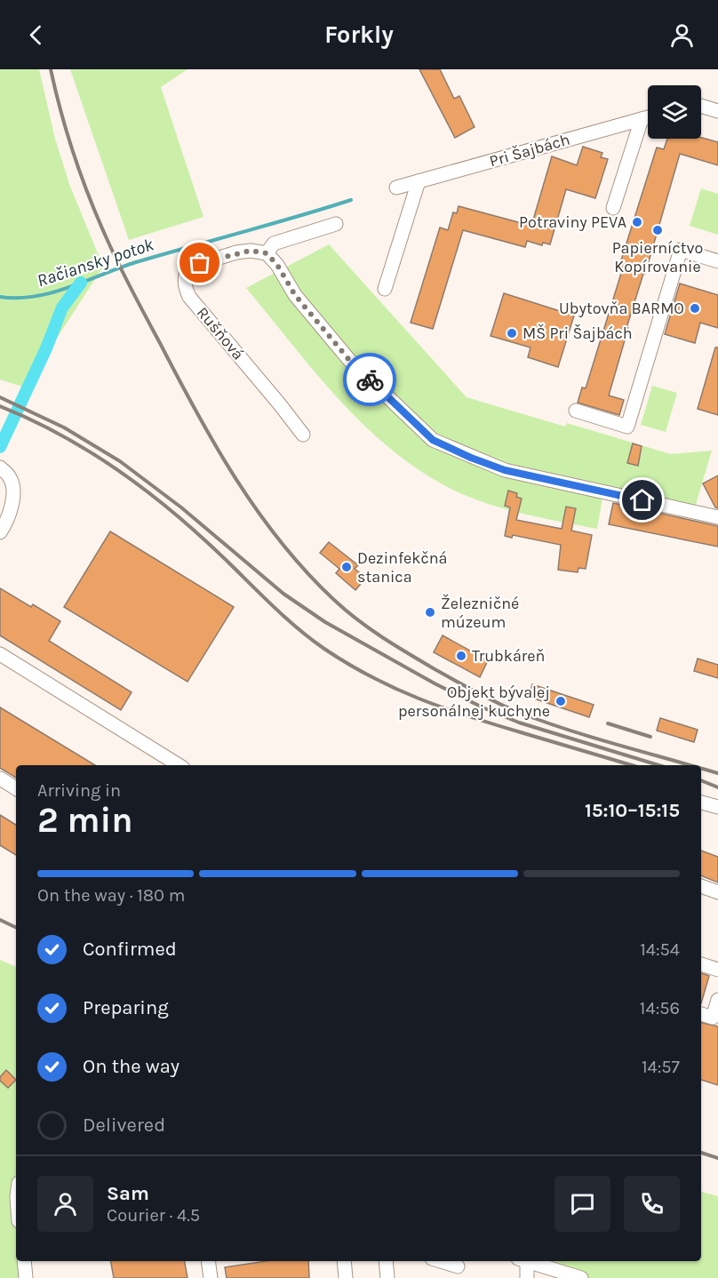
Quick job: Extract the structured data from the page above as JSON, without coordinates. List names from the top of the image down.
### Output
{
  "streets": {
    "street": ["Pri Šajbách", "Rušňová"]
  },
  "water": ["Račiansky potok"],
  "places": [
    "Potraviny PEVA",
    "Papierníctvo Kopírovanie",
    "Ubytovňa BARMO",
    "MŠ Pri Šajbách",
    "Dezinfekčná stanica",
    "Železničné múzeum",
    "Trubkáreň",
    "Objekt bývalej personálnej kuchyne"
  ],
  "page": {
    "header": "Forkly",
    "heading": ["2 min", "Arriving in", "15:10–15:15"],
    "panel": ["Sam", "Courier · 4.5"],
    "bar": "On the way · 180 m",
    "list": [
      ["Confirmed", "14:54"],
      ["Preparing", "14:56"],
      ["On the way", "14:57"],
      "Delivered"
    ]
  }
}
